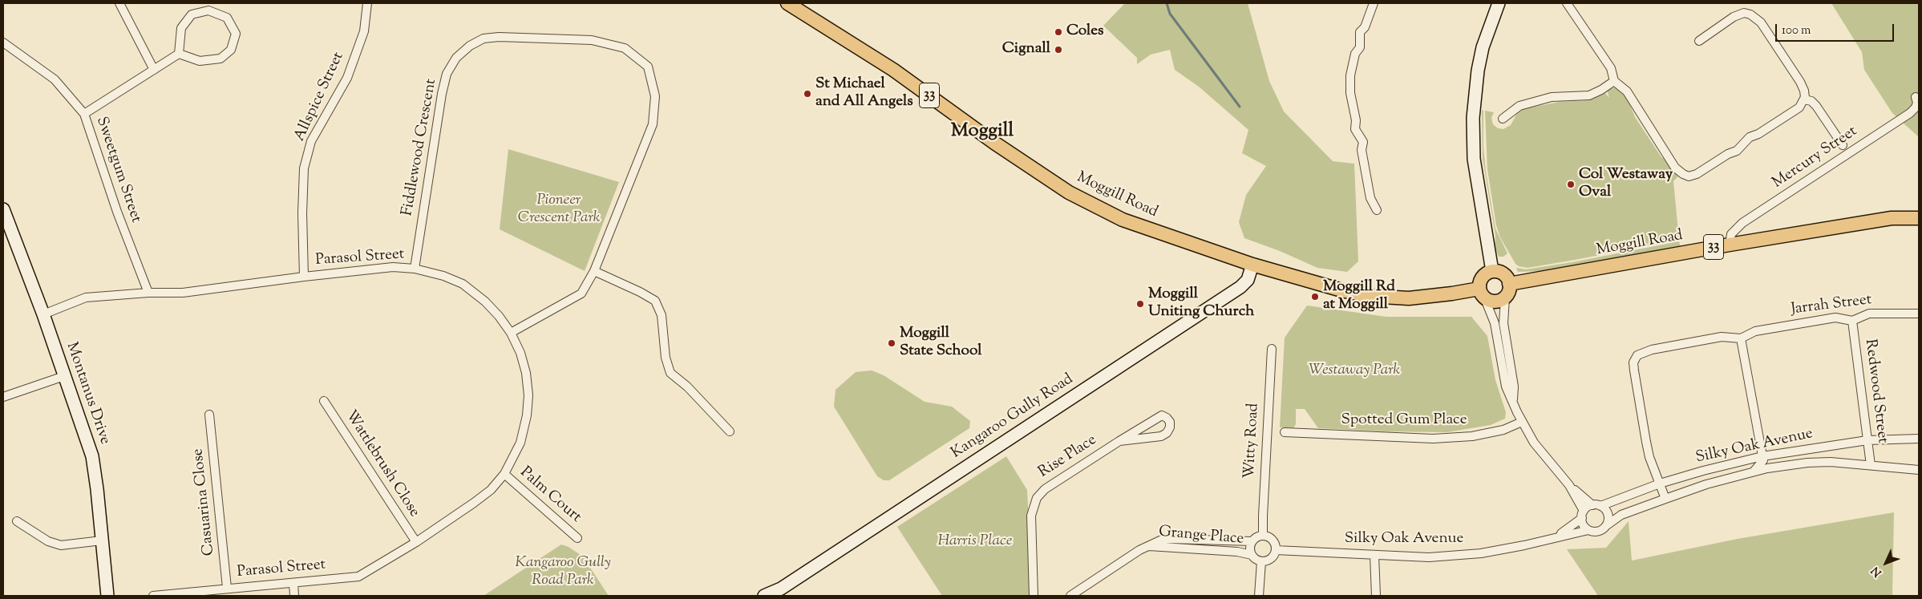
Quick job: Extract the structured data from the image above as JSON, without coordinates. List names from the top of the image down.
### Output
{
  "streets": {
    "main road": ["33", "Moggill Road"],
    "street": [
      "Allspice Street",
      "Fiddlewood Crescent",
      "Mercury Street",
      "Sweetgum Street",
      "Parasol Street",
      "Jarrah Street",
      "Redwood Street",
      "Montanus Drive",
      "Kangaroo Gully Road",
      "Spotted Gum Place",
      "Witty Road",
      "Silky Oak Avenue",
      "Rise Place",
      "Wattlebrush Close",
      "Palm Court",
      "Casuarina Close",
      "Grange Place"
    ]
  },
  "crossings": [
    ["33", "Moggill Road"],
    ["Allspice Street", "Parasol Street"],
    ["Fiddlewood Crescent", "Parasol Street"],
    ["Mercury Street", "Moggill Road"],
    ["Sweetgum Street", "Parasol Street"],
    ["Moggill Road", "Kangaroo Gully Road"],
    ["Parasol Street", "Montanus Drive"],
    ["Parasol Street", "Wattlebrush Close"],
    ["Parasol Street", "Palm Court"],
    ["Parasol Street", "Casuarina Close"],
    ["Jarrah Street", "Redwood Street"],
    ["Jarrah Street", "Silky Oak Avenue"],
    ["Redwood Street", "Silky Oak Avenue"],
    ["Witty Road", "Silky Oak Avenue"],
    ["Witty Road", "Grange Place"],
    ["Silky Oak Avenue", "Grange Place"]
  ],
  "districts": ["Moggill"],
  "parks": [
    "Pioneer Crescent Park",
    "Westaway Park",
    "Harris Place",
    "Kangaroo Gully Road Park"
  ],
  "places": [
    "Coles",
    "Cignall",
    "St Michael and All Angels",
    "Col Westaway Oval",
    "Moggill Rd at Moggill",
    "Moggill Uniting Church",
    "Moggill State School"
  ],
  "scale_bar": "100 m",
  "north": "bottom left"
}
